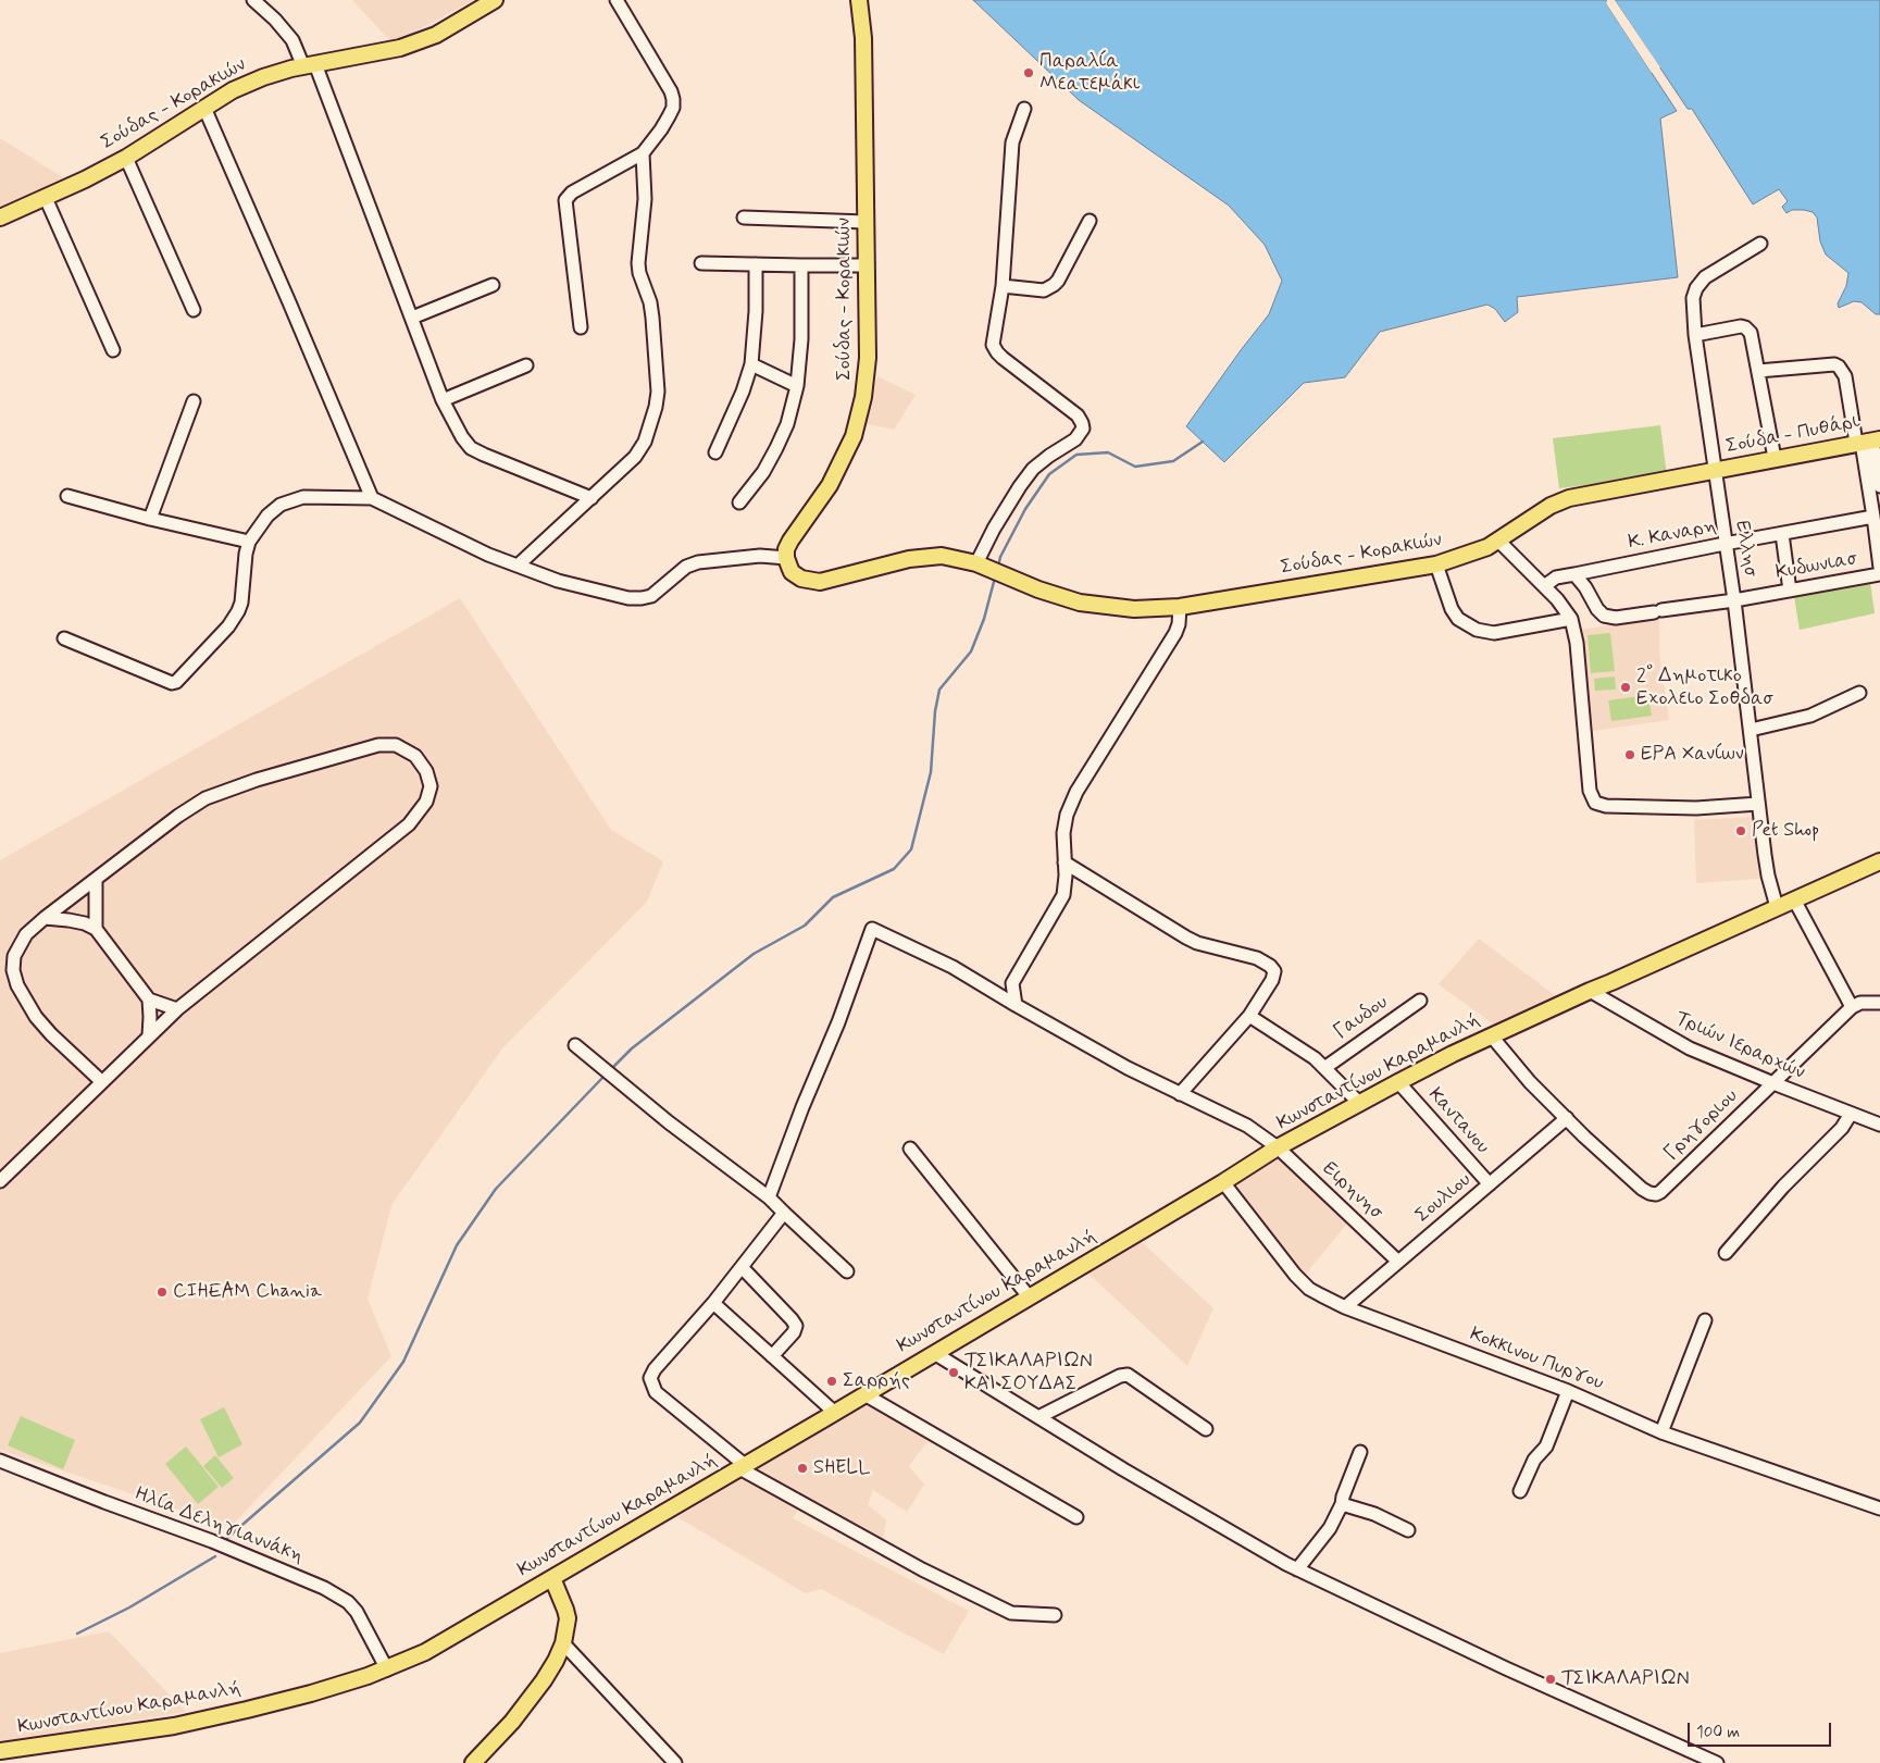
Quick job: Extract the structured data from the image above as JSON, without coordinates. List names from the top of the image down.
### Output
{
  "streets": {
    "main road": ["Σούδας - Κορακιών", "Σούδα - Πυθάρι", "Κωνσταντίνου Καραμανλή"],
    "street": [
      "Κ. Καναρη",
      "Ελλησ",
      "Κυδωνιασ",
      "Γαυδου",
      "Τριών Ιεραρχών",
      "Καντανου",
      "Γρηγοριου",
      "Ειρηνησ",
      "Σουλιου",
      "Κοκκινου Πυργου",
      "Ηλία Δεληγιαννάκη"
    ]
  },
  "crossings": [
    ["Σούδας - Κορακιών", "Σούδα - Πυθάρι"],
    ["Σούδας - Κορακιών", "Ελλησ"],
    ["Σούδα - Πυθάρι", "Ελλησ"],
    ["Κ. Καναρη", "Ελλησ"],
    ["Κ. Καναρη", "Κυδωνιασ"],
    ["Ελλησ", "Κυδωνιασ"],
    ["Ελλησ", "Κωνσταντίνου Καραμανλή"],
    ["Τριών Ιεραρχών", "Κωνσταντίνου Καραμανλή"],
    ["Τριών Ιεραρχών", "Γρηγοριου"],
    ["Κωνσταντίνου Καραμανλή", "Καντανου"],
    ["Κωνσταντίνου Καραμανλή", "Ειρηνησ"],
    ["Κωνσταντίνου Καραμανλή", "Κοκκινου Πυργου"],
    ["Κωνσταντίνου Καραμανλή", "Ηλία Δεληγιαννάκη"],
    ["Καντανου", "Σουλιου"],
    ["Γρηγοριου", "Σουλιου"],
    ["Ειρηνησ", "Σουλιου"],
    ["Σουλιου", "Κοκκινου Πυργου"]
  ],
  "places": [
    "Παραλία Μεατεμάκι",
    "2° Δημοτικο Εχολειο Σοθδασ",
    "ΕΡΑ Χανίων",
    "Pet Shop",
    "CIHEAM Chania",
    "ΤΣΙΚΑΛΑΡΙΩΝ ΚΑΙ ΣΟΥΔΑΣ",
    "Σαρρής",
    "SHELL",
    "ΤΣΙΚΑΛΑΡΙΩΝ"
  ],
  "scale_bar": "100 m"
}
